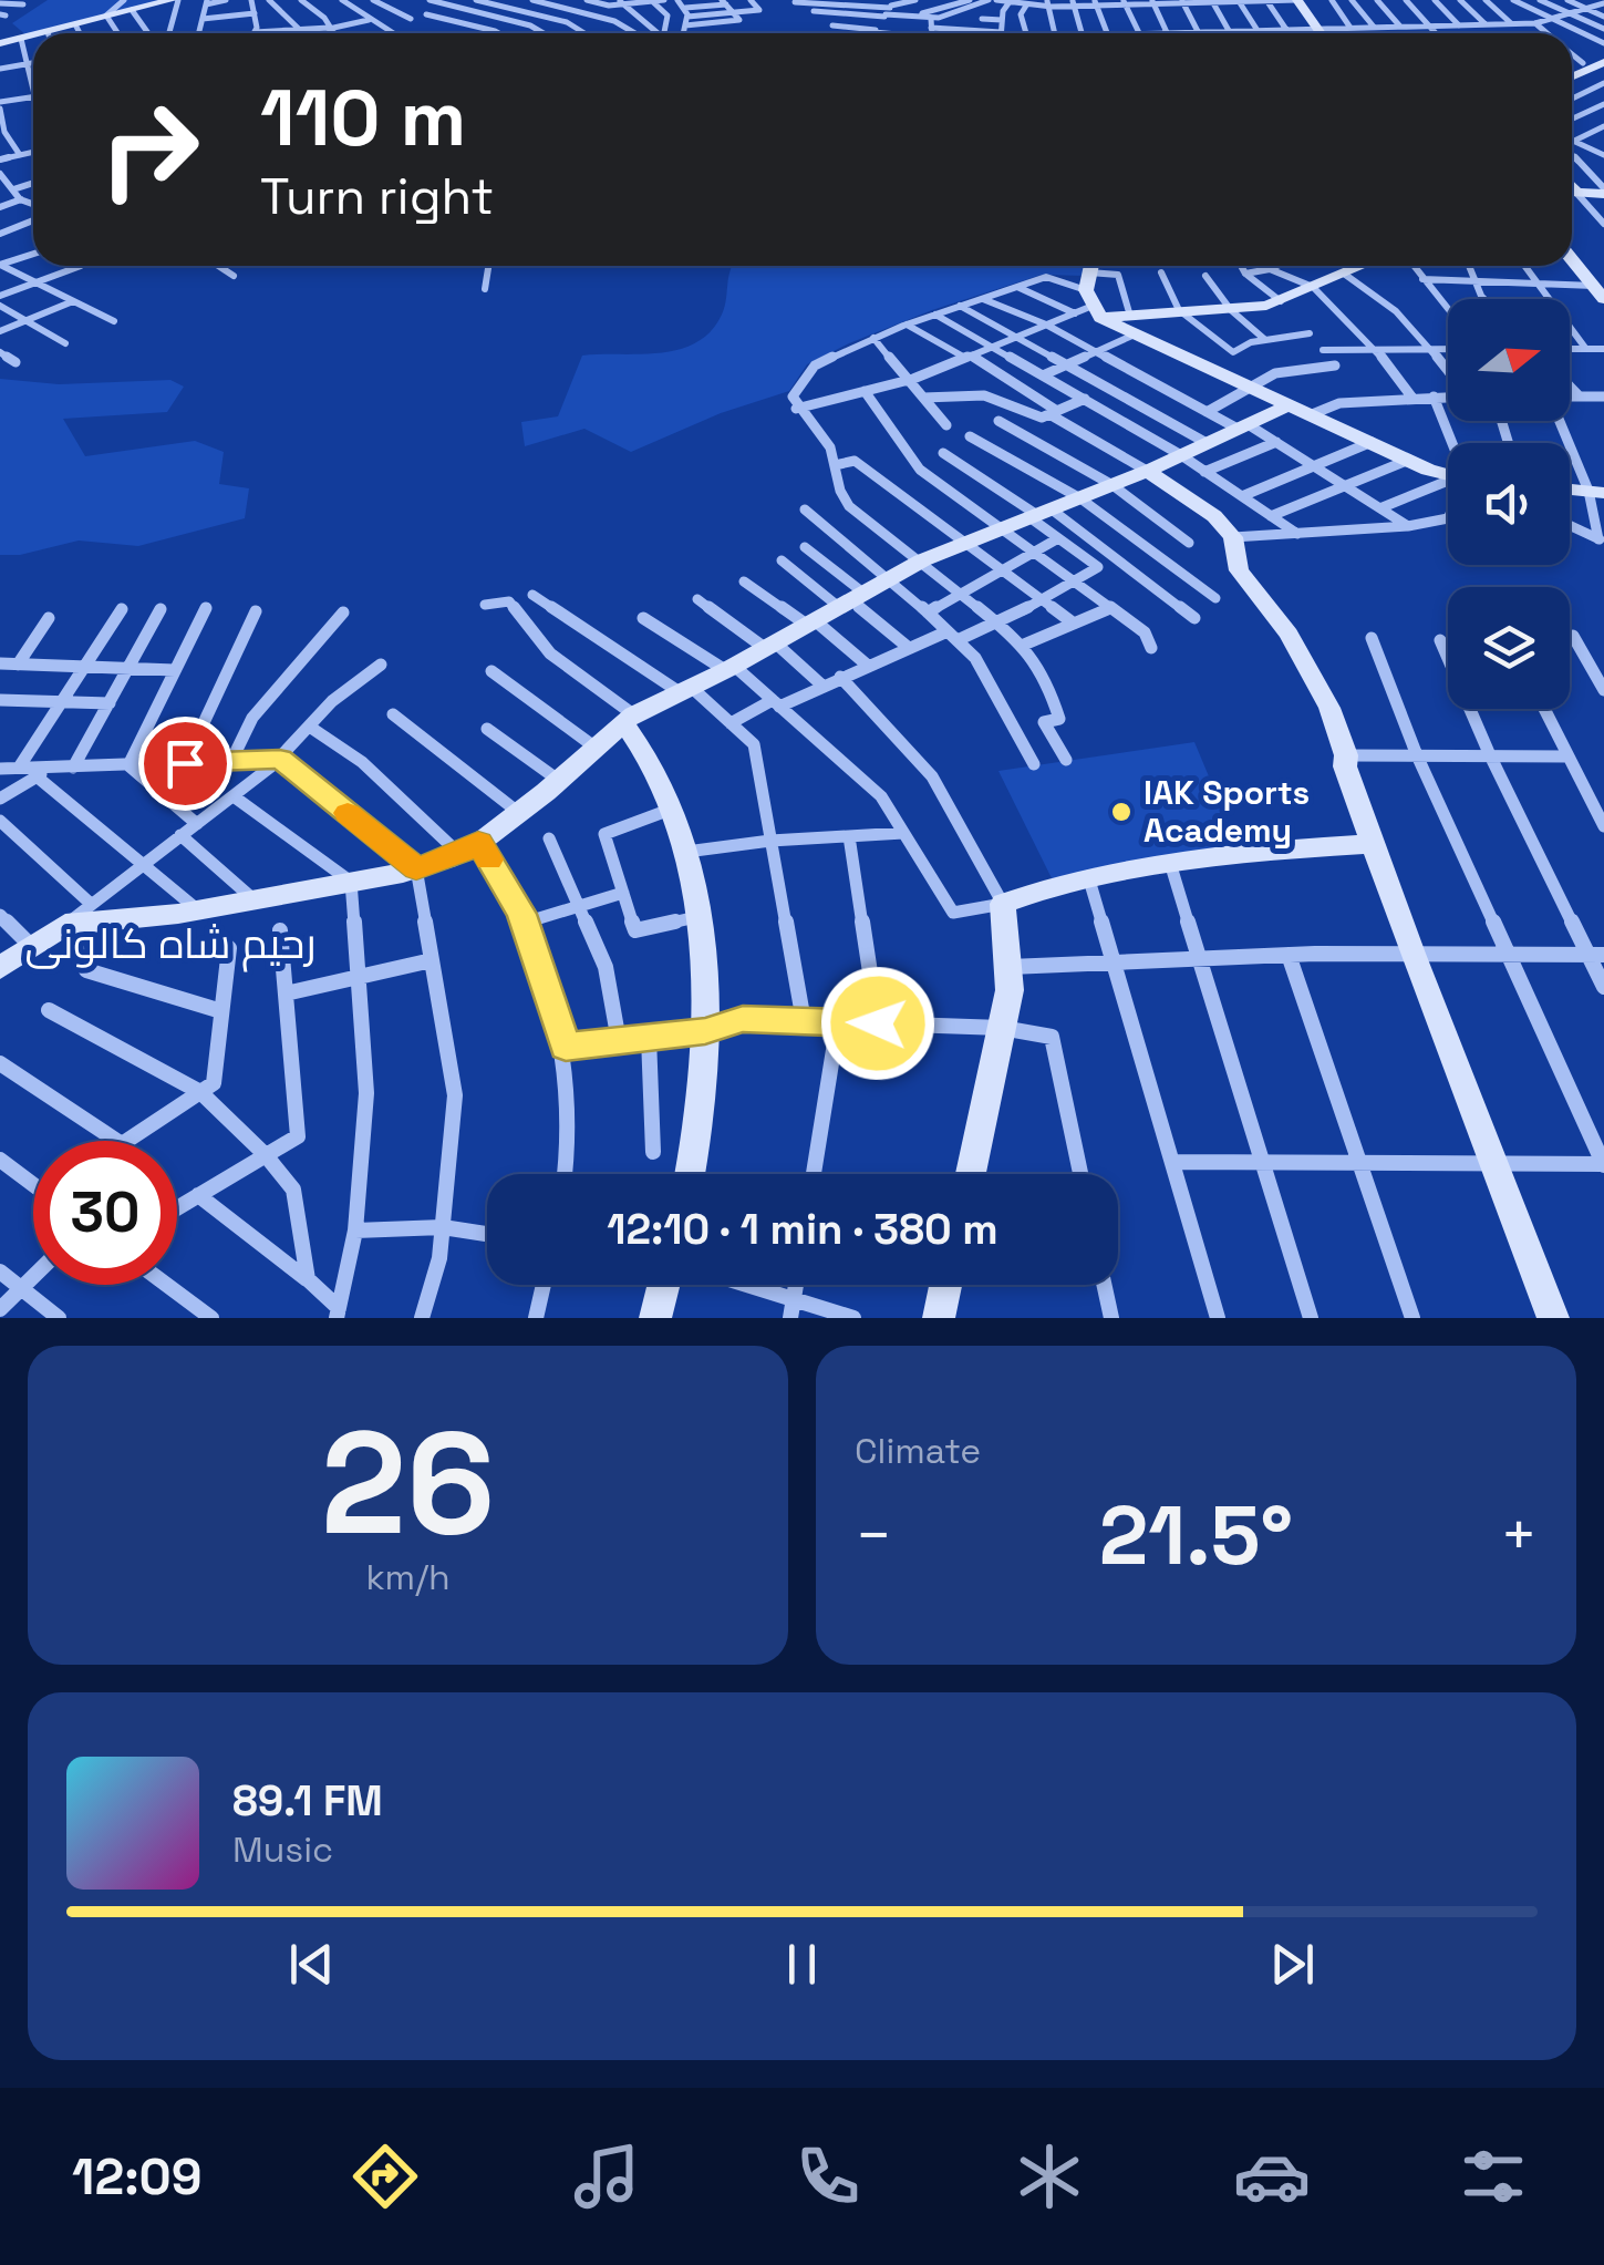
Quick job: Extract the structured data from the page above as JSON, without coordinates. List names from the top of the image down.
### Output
{
  "districts": ["رحیم شاہ کالونی"],
  "places": ["IAK Sports Academy"],
  "north": "right",
  "page": {
    "turn": ["110 m", "Turn right"],
    "limit": "30",
    "trip": "12:10 · 1 min · 380 m",
    "tile": [
      ["26", "km/h"],
      "Climate"
    ],
    "heat": ["−", "21.5°", "+"],
    "song": ["89.1 FM", "Music"],
    "tabs": "12:09"
  }
}
